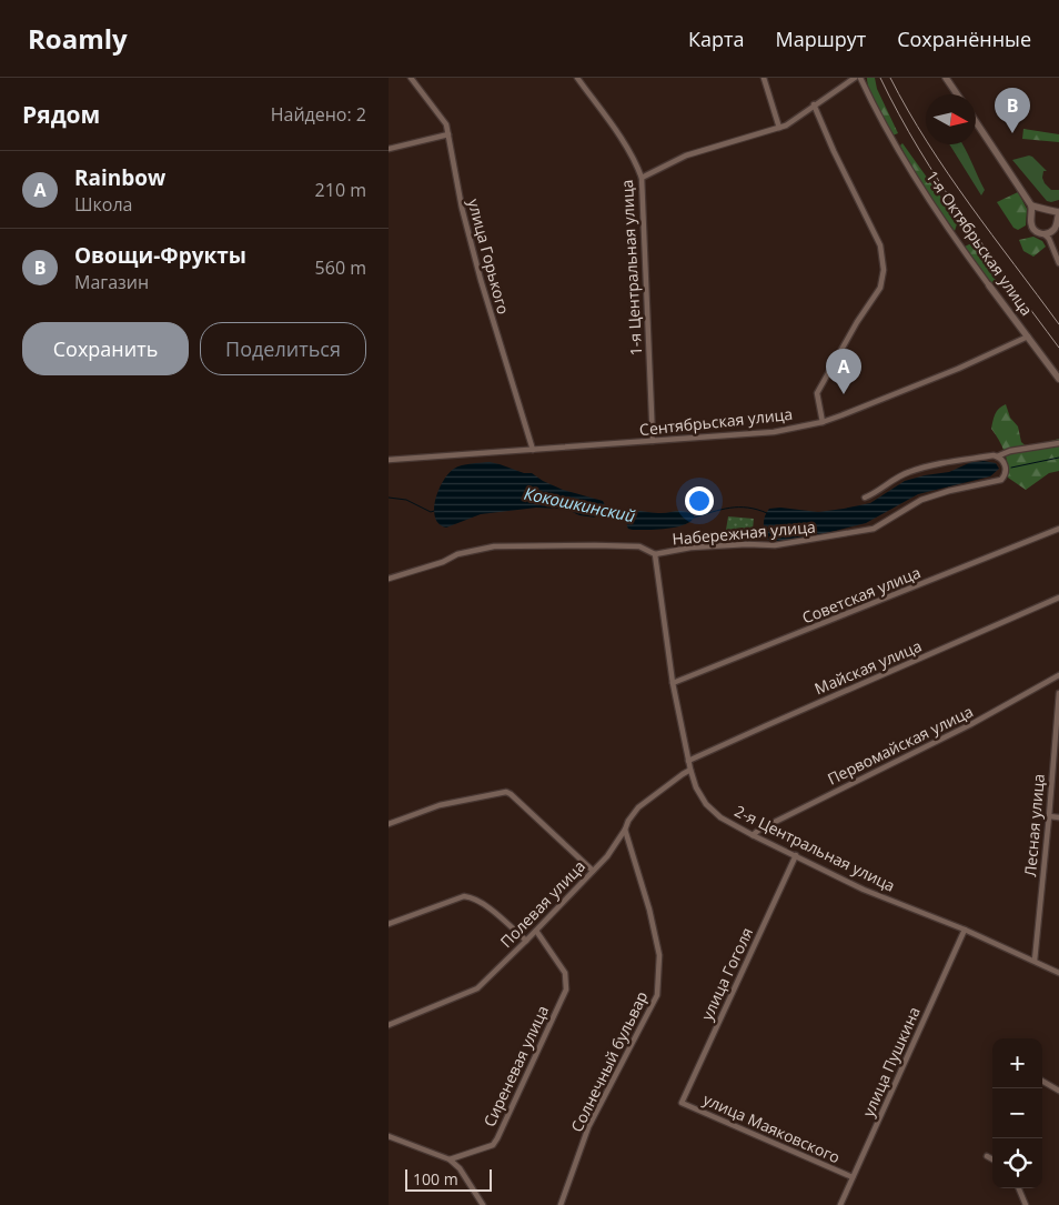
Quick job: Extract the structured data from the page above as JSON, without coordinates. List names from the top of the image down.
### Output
{
  "streets": {
    "street": [
      "1-я Октябрьская улица",
      "улица Горького",
      "1-я Центральная улица",
      "Сентябрьская улица",
      "Набережная улица",
      "Советская улица",
      "Майская улица",
      "Первомайская улица",
      "Лесная улица",
      "2-я Центральная улица",
      "Полевая улица",
      "улица Гоголя",
      "Солнечный бульвар",
      "улица Пушкина",
      "Сиреневая улица",
      "улица Маяковского"
    ]
  },
  "crossings": [
    ["1-я Октябрьская улица", "Сентябрьская улица"],
    ["улица Горького", "Сентябрьская улица"],
    ["1-я Центральная улица", "Сентябрьская улица"],
    ["Набережная улица", "2-я Центральная улица"],
    ["Советская улица", "2-я Центральная улица"],
    ["Майская улица", "2-я Центральная улица"],
    ["Первомайская улица", "2-я Центральная улица"],
    ["Лесная улица", "2-я Центральная улица"],
    ["2-я Центральная улица", "Полевая улица"],
    ["2-я Центральная улица", "улица Гоголя"],
    ["2-я Центральная улица", "улица Пушкина"],
    ["Полевая улица", "Солнечный бульвар"],
    ["Полевая улица", "Сиреневая улица"],
    ["улица Гоголя", "улица Маяковского"],
    ["улица Пушкина", "улица Маяковского"]
  ],
  "water": ["Кокошкинский"],
  "scale_bar": "100 m",
  "north": "right",
  "page": {
    "header": "Roamly",
    "nav": ["Карта", "Маршрут", "Сохранённые"],
    "heading": ["Рядом", "Найдено: 2"],
    "pins": ["B", "A"],
    "list": [
      {
        "mark": "A",
        "name": "Rainbow",
        "note": "Школа",
        "value": "210 m"
      },
      {
        "mark": "B",
        "name": "Овощи-Фрукты",
        "note": "Магазин",
        "value": "560 m"
      }
    ],
    "buttons": ["Сохранить", "Поделиться"],
    "map_buttons": ["+", "−"],
    "scale": "100 m"
  }
}
